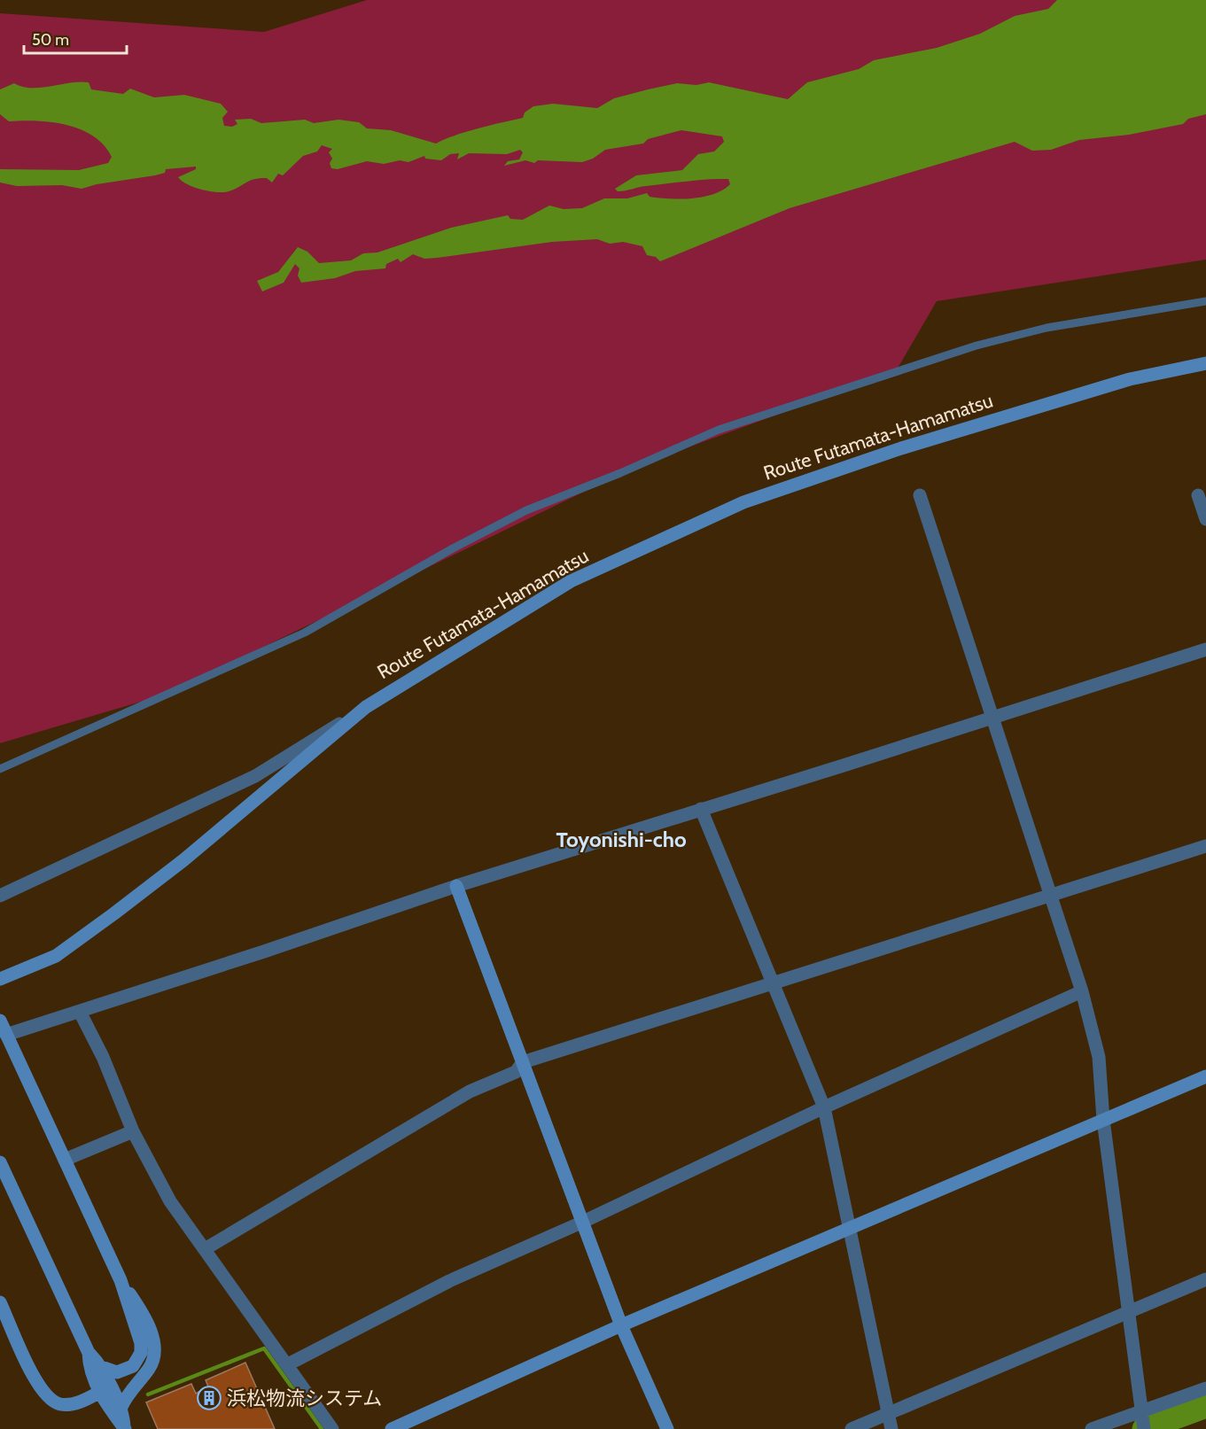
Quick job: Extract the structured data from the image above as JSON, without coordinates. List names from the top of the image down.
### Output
{
  "streets": {
    "main road": ["Route Futamata-Hamamatsu"]
  },
  "districts": ["Toyonishi-cho"],
  "places": {
    "building": ["浜松物流システム"]
  },
  "scale_bar": "50 m"
}
